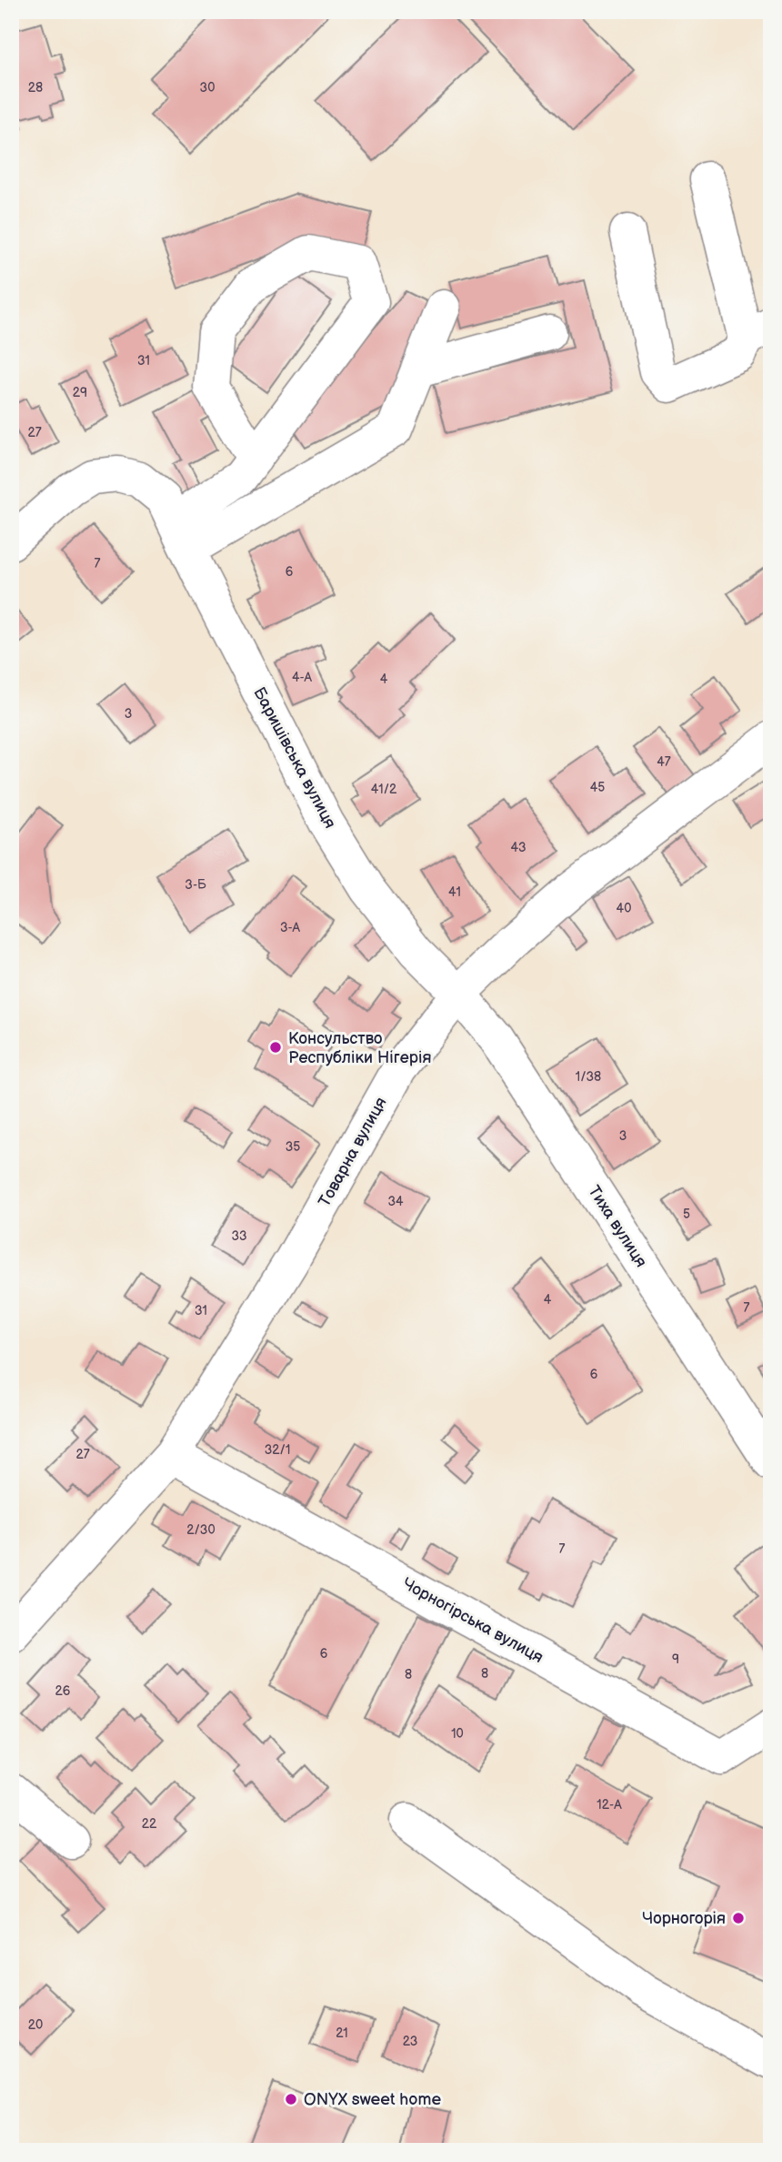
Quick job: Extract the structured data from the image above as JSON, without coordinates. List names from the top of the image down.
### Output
{
  "streets": {
    "street": [
      "Баришівська вулиця",
      "Товарна вулиця",
      "Тиха вулиця",
      "Чорногірська вулиця"
    ]
  },
  "crossings": [
    ["Баришівська вулиця", "Товарна вулиця"],
    ["Баришівська вулиця", "Тиха вулиця"],
    ["Товарна вулиця", "Тиха вулиця"],
    ["Товарна вулиця", "Чорногірська вулиця"]
  ],
  "places": ["Консульство Республіки Нігерія", "Чорногорія", "ONYX sweet home"],
  "house_numbers": [
    "28",
    "30",
    "31",
    "29",
    "27",
    "7",
    "6",
    "4-А",
    "4",
    "3",
    "47",
    "45",
    "41/2",
    "43",
    "3-Б",
    "41",
    "40",
    "3-А",
    "1/38",
    "3",
    "35",
    "34",
    "5",
    "33",
    "4",
    "7",
    "31",
    "6",
    "32/1",
    "27",
    "2/30",
    "7",
    "6",
    "9",
    "8",
    "8",
    "26",
    "10",
    "12-А",
    "22",
    "20",
    "21",
    "23"
  ]
}
